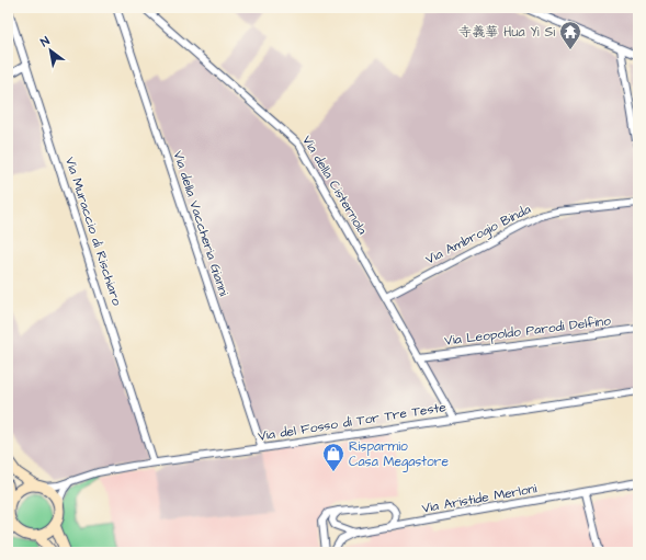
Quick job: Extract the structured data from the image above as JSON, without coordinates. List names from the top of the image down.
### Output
{
  "streets": {
    "street": [
      "Via della Cisternola",
      "Via della Vaccheria Gianni",
      "Via Muraccio di Rischiaro",
      "Via Ambrogio Binda",
      "Via Leopoldo Parodi Delfino",
      "Via del Fosso di Tor Tre Teste",
      "Via Aristide Merloni"
    ]
  },
  "crossings": [
    ["Via della Cisternola", "Via Ambrogio Binda"],
    ["Via della Cisternola", "Via Leopoldo Parodi Delfino"],
    ["Via della Cisternola", "Via del Fosso di Tor Tre Teste"],
    ["Via della Vaccheria Gianni", "Via del Fosso di Tor Tre Teste"],
    ["Via Muraccio di Rischiaro", "Via del Fosso di Tor Tre Teste"]
  ],
  "places": {
    "temple": ["寺義華 Hua Yi Si"],
    "shop": ["Risparmio Casa Megastore"]
  },
  "north": "top left"
}
